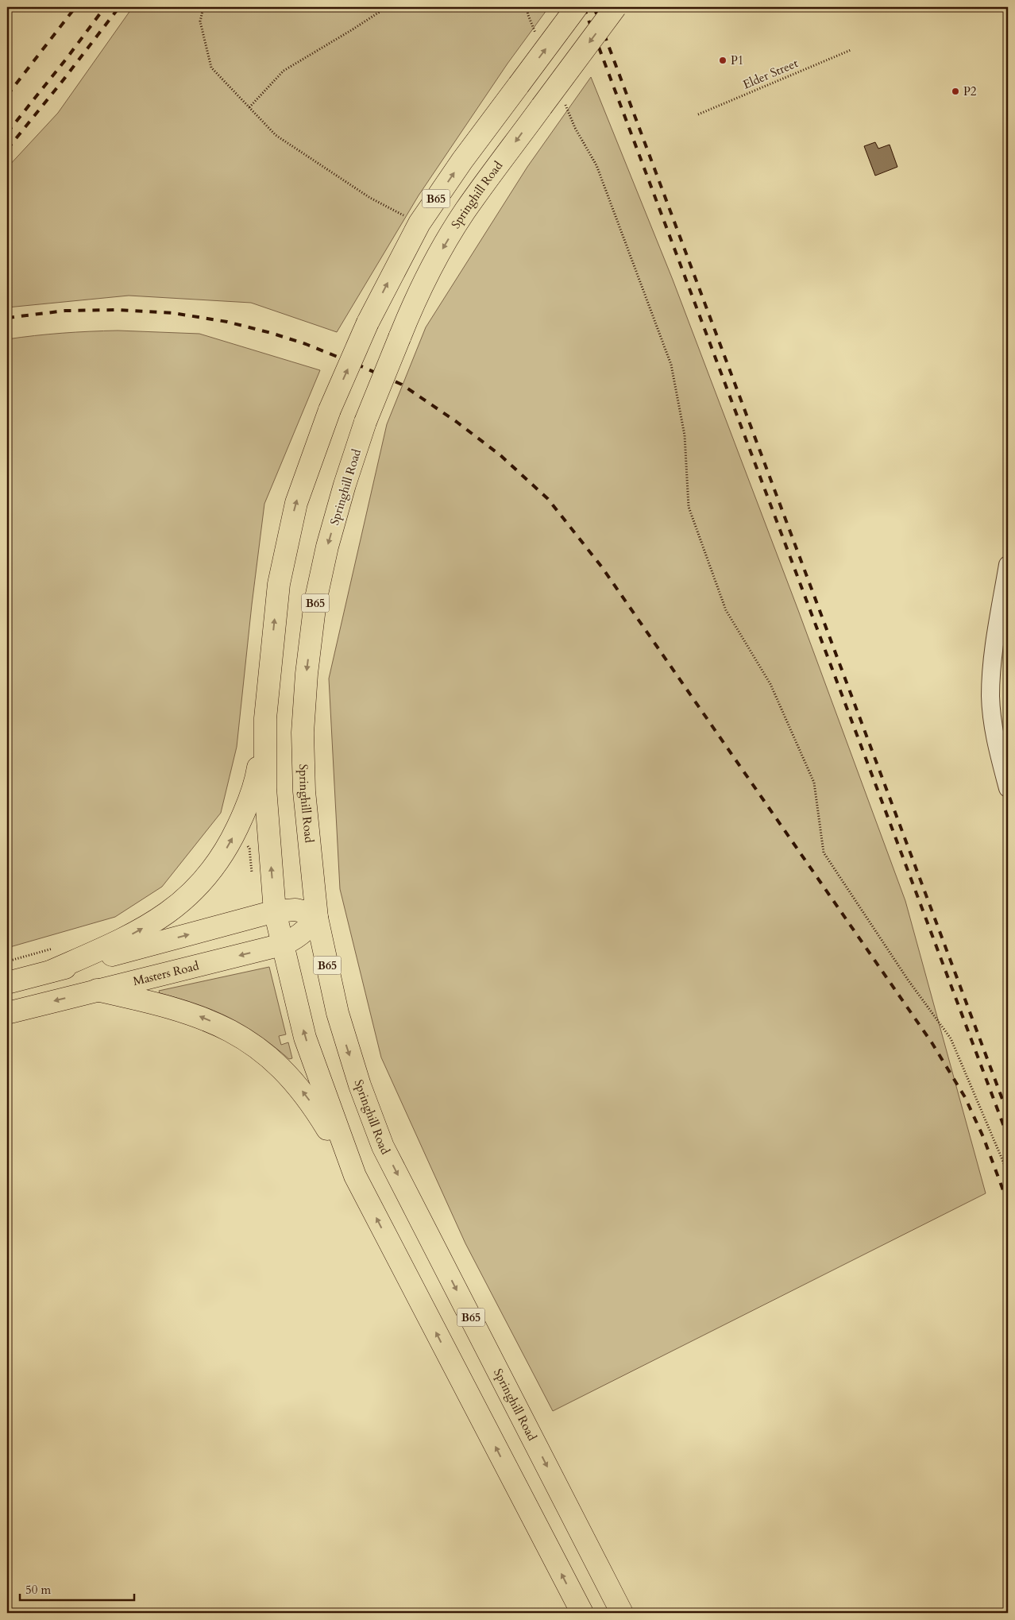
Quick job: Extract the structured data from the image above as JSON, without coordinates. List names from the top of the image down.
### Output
{
  "streets": {
    "main road": ["Springhill Road", "B65", "Masters Road"],
    "path": ["Elder Street"]
  },
  "crossings": [
    ["Springhill Road", "Masters Road"],
    ["B65", "Masters Road"]
  ],
  "places": ["P1", "P2"],
  "scale_bar": "50 m"
}
